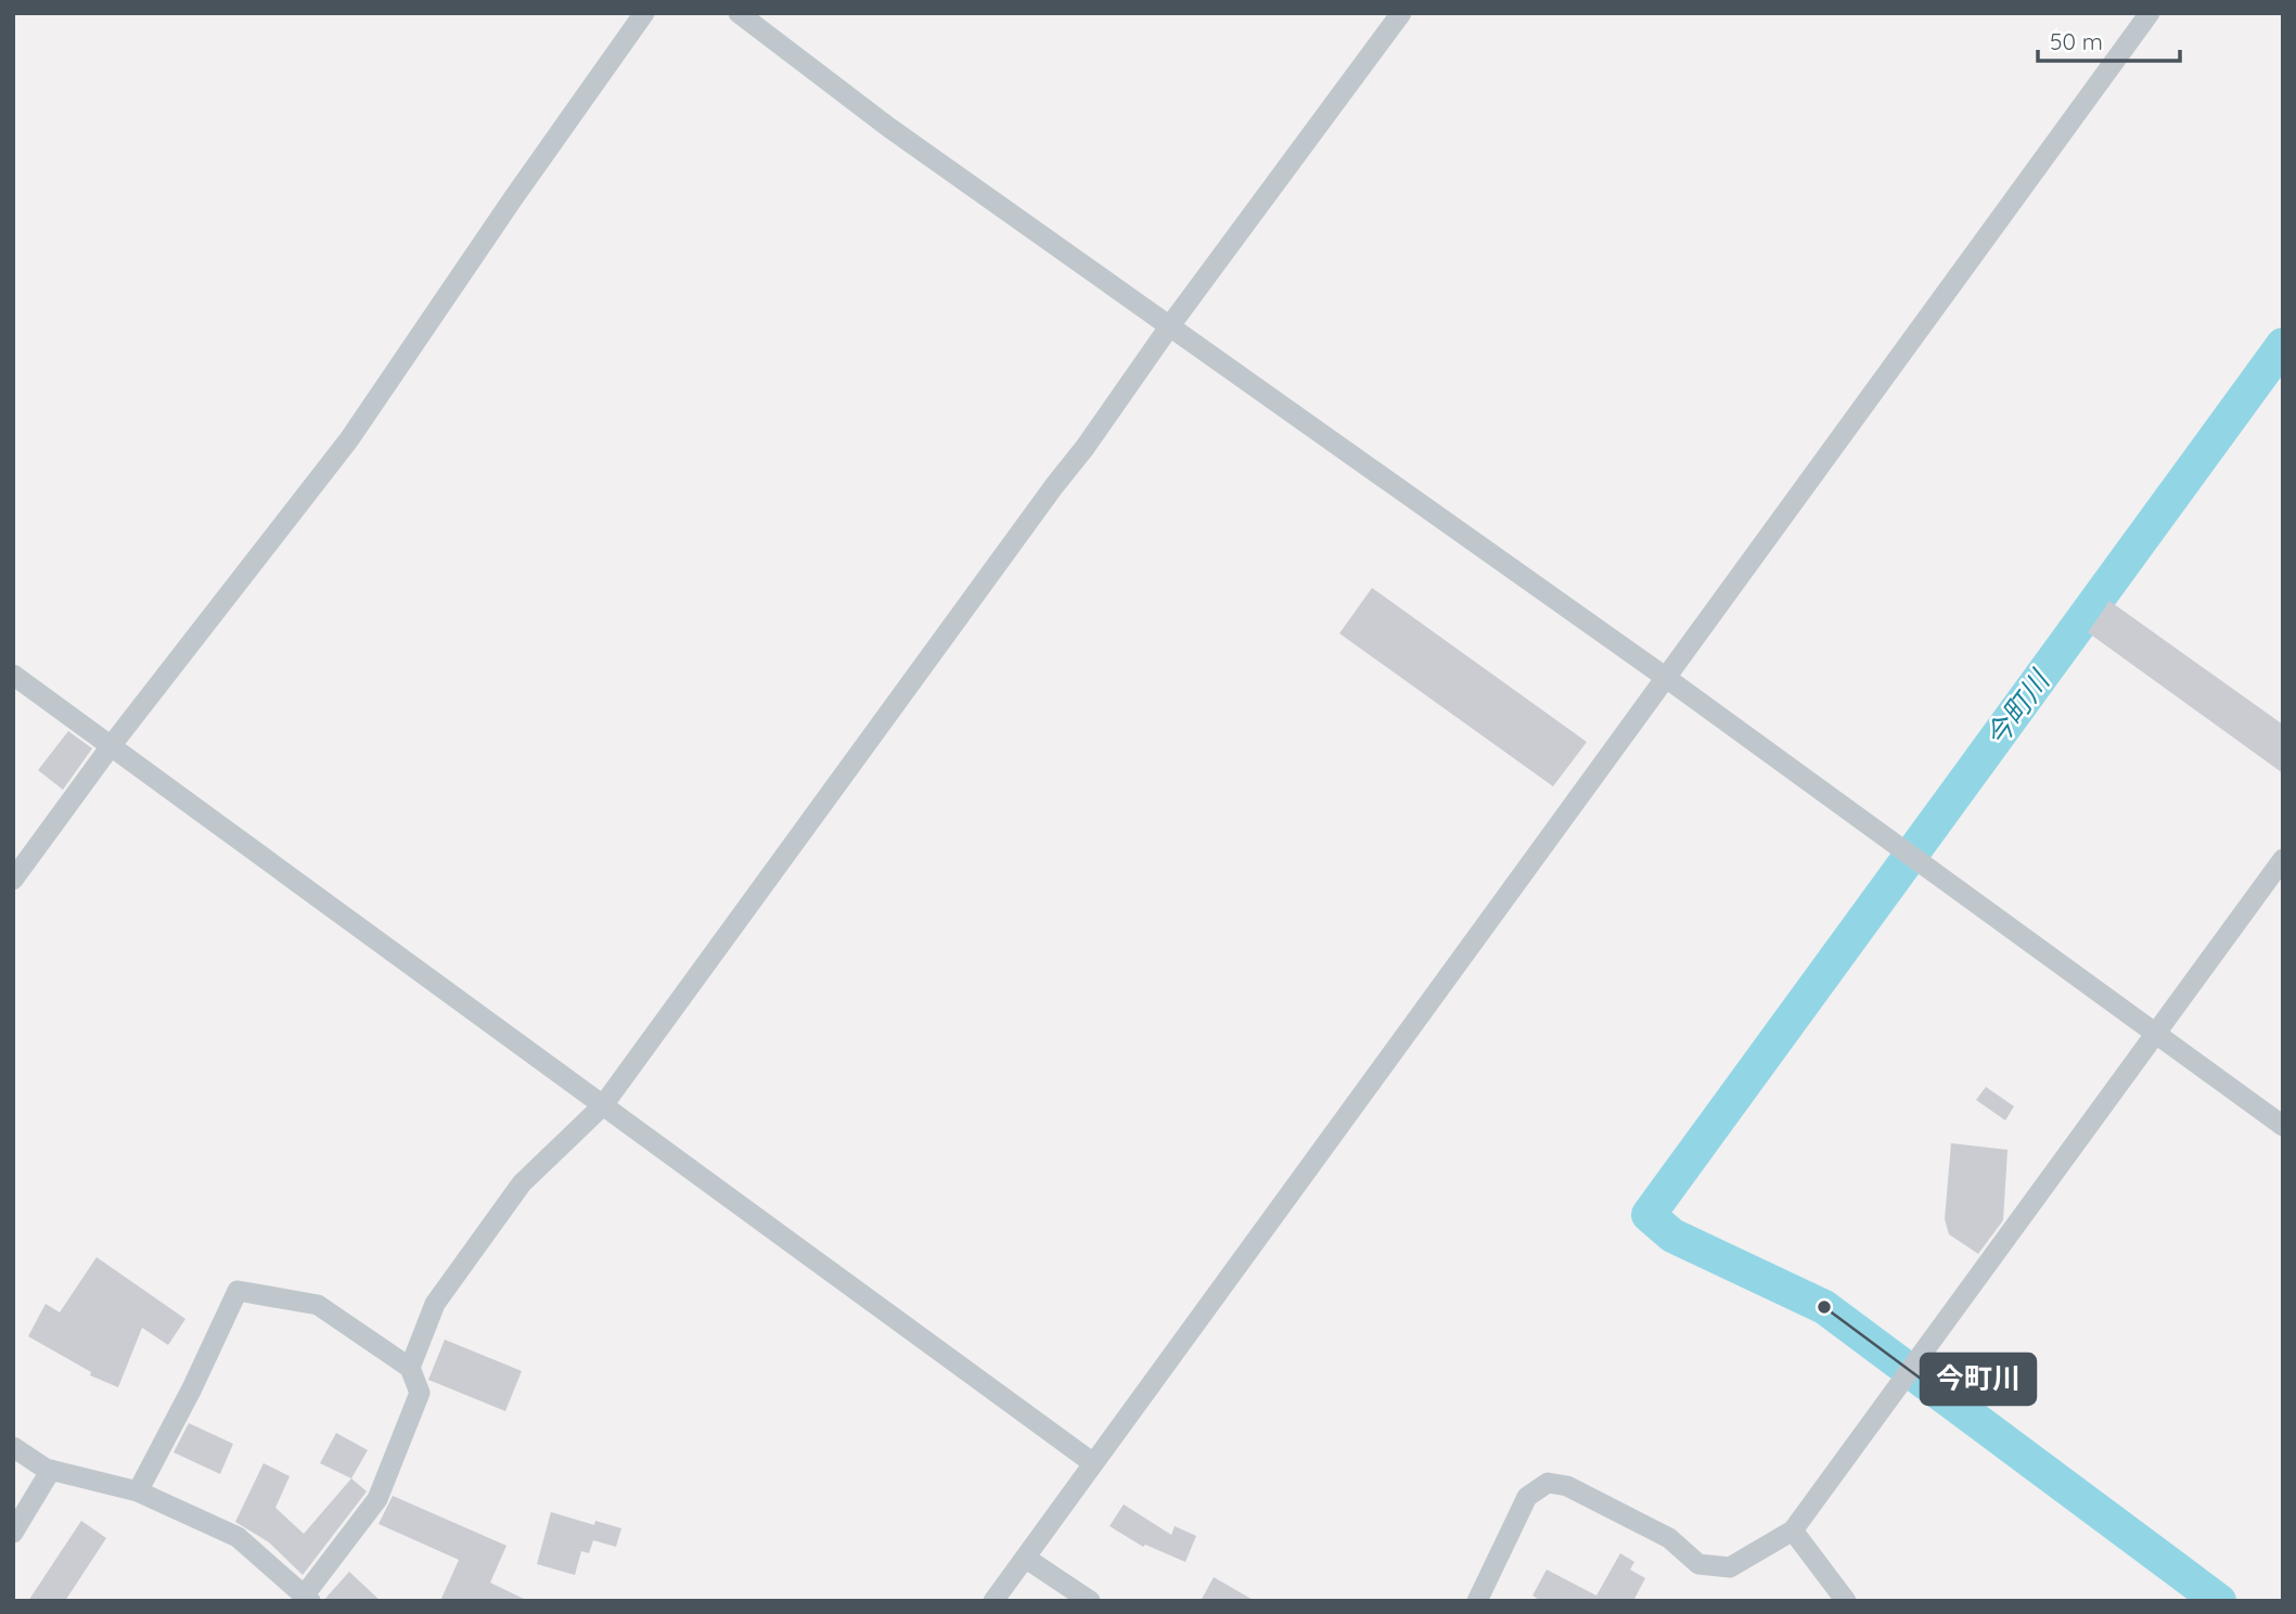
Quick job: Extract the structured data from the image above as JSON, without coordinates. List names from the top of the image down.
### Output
{
  "water": ["今町川"],
  "places": ["今町川"],
  "scale_bar": "50 m"
}
